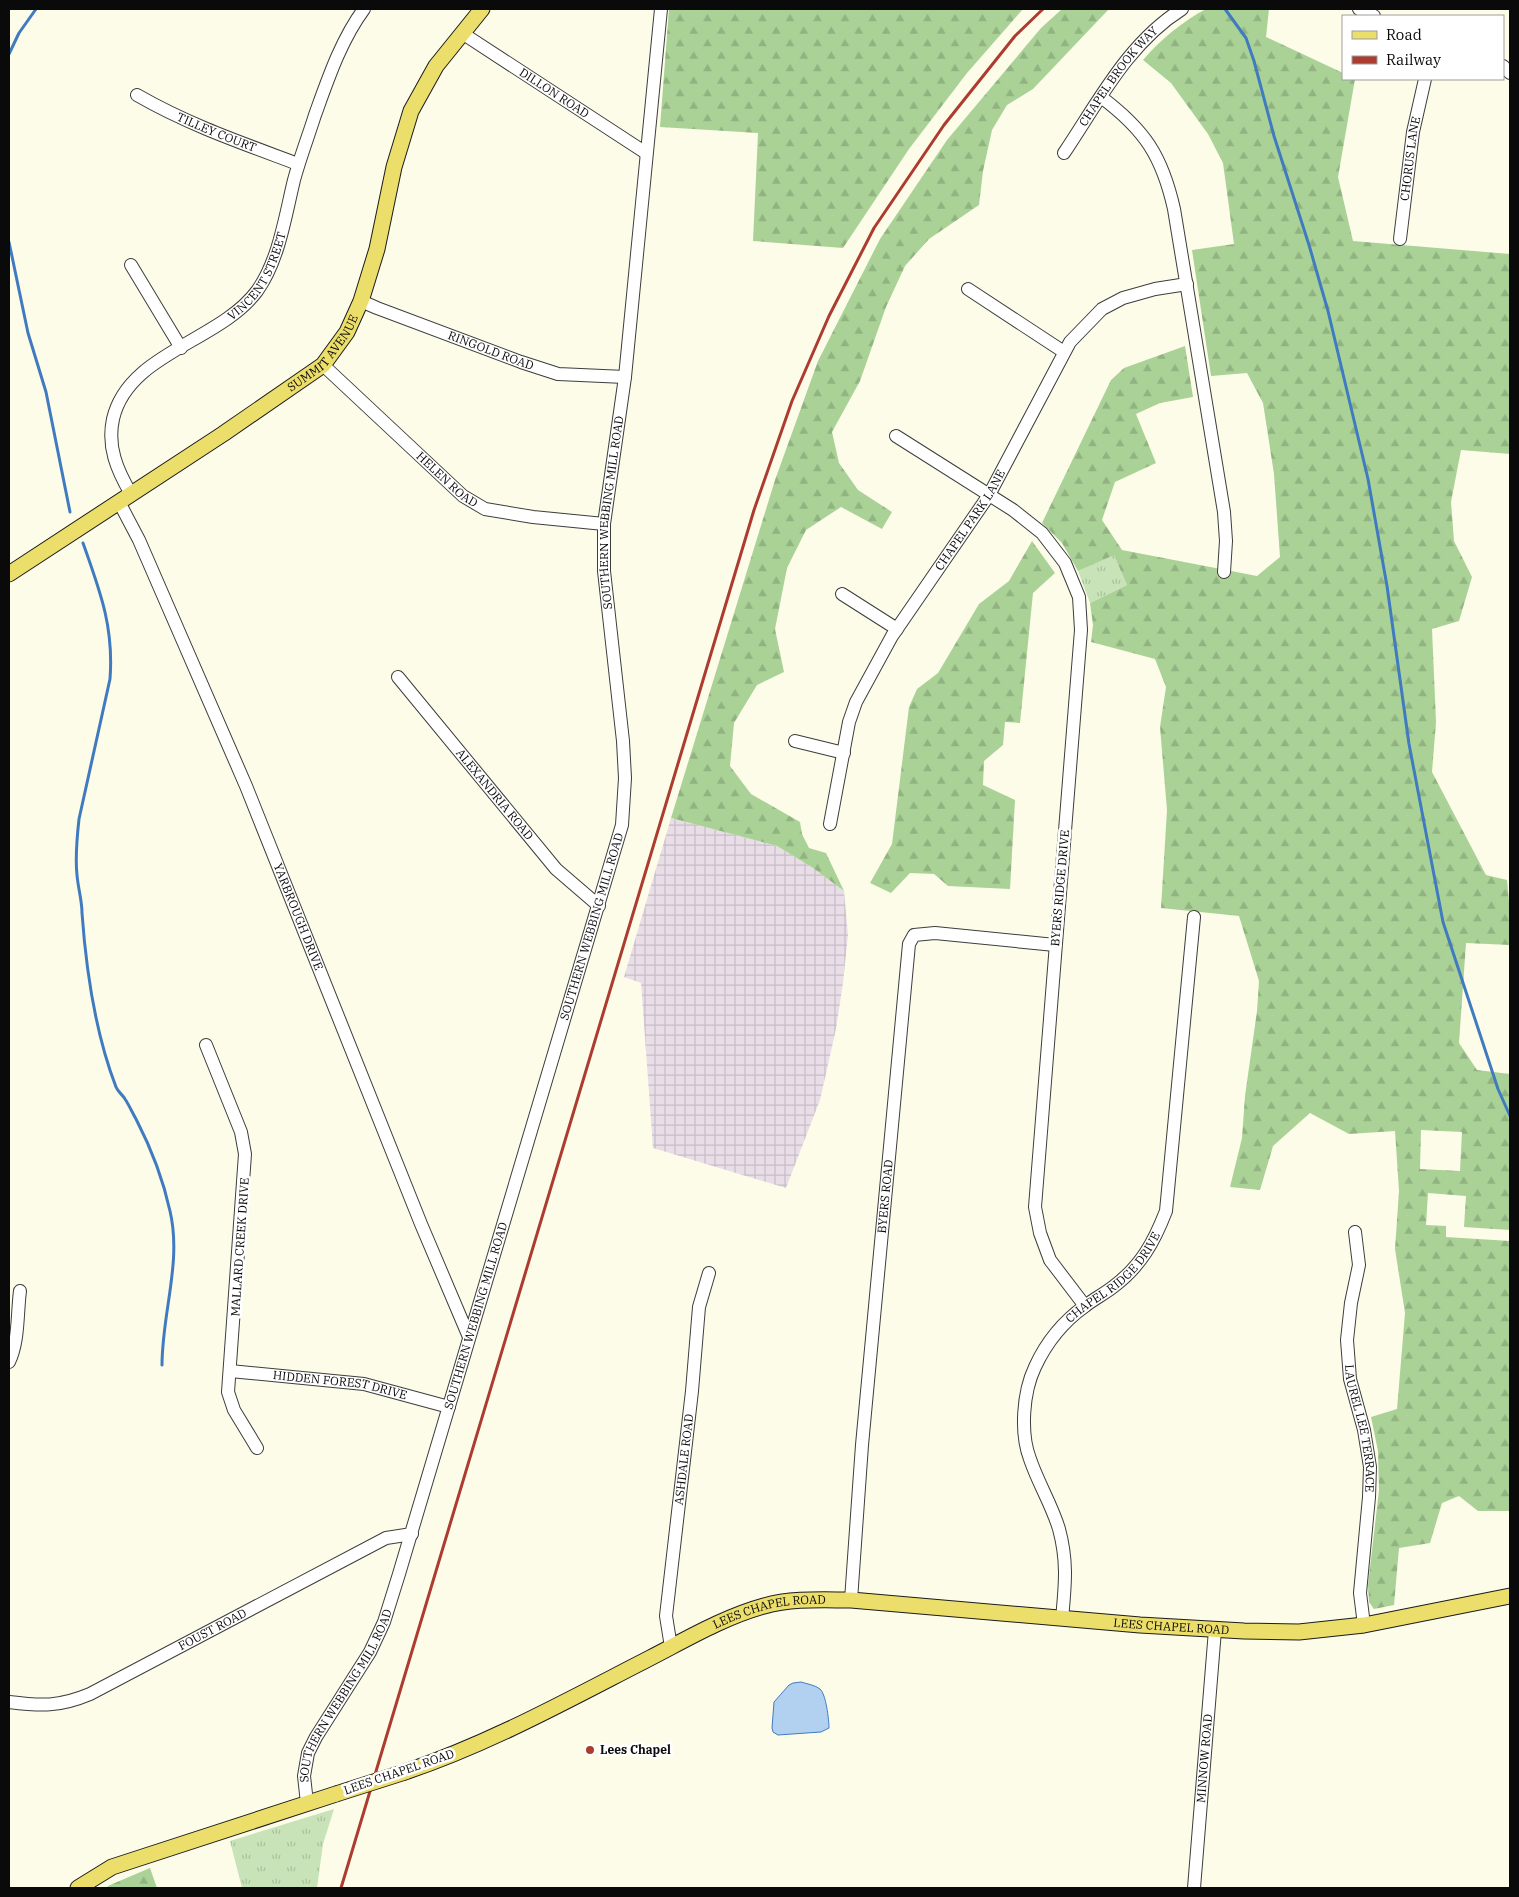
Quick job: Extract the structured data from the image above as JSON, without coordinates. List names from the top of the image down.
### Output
{
  "streets": {
    "main road": ["SUMMIT AVENUE", "LEES CHAPEL ROAD"],
    "street": [
      "CHAPEL BROOK WAY",
      "DILLON ROAD",
      "TILLEY COURT",
      "CHORUS LANE",
      "VINCENT STREET",
      "RINGOLD ROAD",
      "HELEN ROAD",
      "SOUTHERN WEBBING MILL ROAD",
      "CHAPEL PARK LANE",
      "ALEXANDRIA ROAD",
      "BYERS RIDGE DRIVE",
      "YARBROUGH DRIVE",
      "BYERS ROAD",
      "MALLARD CREEK DRIVE",
      "CHAPEL RIDGE DRIVE",
      "HIDDEN FOREST DRIVE",
      "LAUREL LEE TERRACE",
      "ASHDALE ROAD",
      "FOUST ROAD",
      "MINNOW ROAD"
    ]
  },
  "crossings": [
    ["DILLON ROAD", "SUMMIT AVENUE"],
    ["DILLON ROAD", "SOUTHERN WEBBING MILL ROAD"],
    ["TILLEY COURT", "VINCENT STREET"],
    ["VINCENT STREET", "SUMMIT AVENUE"],
    ["VINCENT STREET", "YARBROUGH DRIVE"],
    ["RINGOLD ROAD", "SUMMIT AVENUE"],
    ["RINGOLD ROAD", "SOUTHERN WEBBING MILL ROAD"],
    ["SUMMIT AVENUE", "HELEN ROAD"],
    ["SUMMIT AVENUE", "YARBROUGH DRIVE"],
    ["HELEN ROAD", "SOUTHERN WEBBING MILL ROAD"],
    ["SOUTHERN WEBBING MILL ROAD", "ALEXANDRIA ROAD"],
    ["SOUTHERN WEBBING MILL ROAD", "YARBROUGH DRIVE"],
    ["SOUTHERN WEBBING MILL ROAD", "HIDDEN FOREST DRIVE"],
    ["SOUTHERN WEBBING MILL ROAD", "LEES CHAPEL ROAD"],
    ["SOUTHERN WEBBING MILL ROAD", "FOUST ROAD"],
    ["CHAPEL PARK LANE", "BYERS RIDGE DRIVE"],
    ["BYERS RIDGE DRIVE", "BYERS ROAD"],
    ["BYERS RIDGE DRIVE", "CHAPEL RIDGE DRIVE"],
    ["BYERS ROAD", "LEES CHAPEL ROAD"],
    ["MALLARD CREEK DRIVE", "HIDDEN FOREST DRIVE"],
    ["CHAPEL RIDGE DRIVE", "LEES CHAPEL ROAD"],
    ["LAUREL LEE TERRACE", "LEES CHAPEL ROAD"],
    ["ASHDALE ROAD", "LEES CHAPEL ROAD"],
    ["LEES CHAPEL ROAD", "MINNOW ROAD"]
  ],
  "places": ["Lees Chapel"],
  "legend": ["Road", "Railway"]
}
